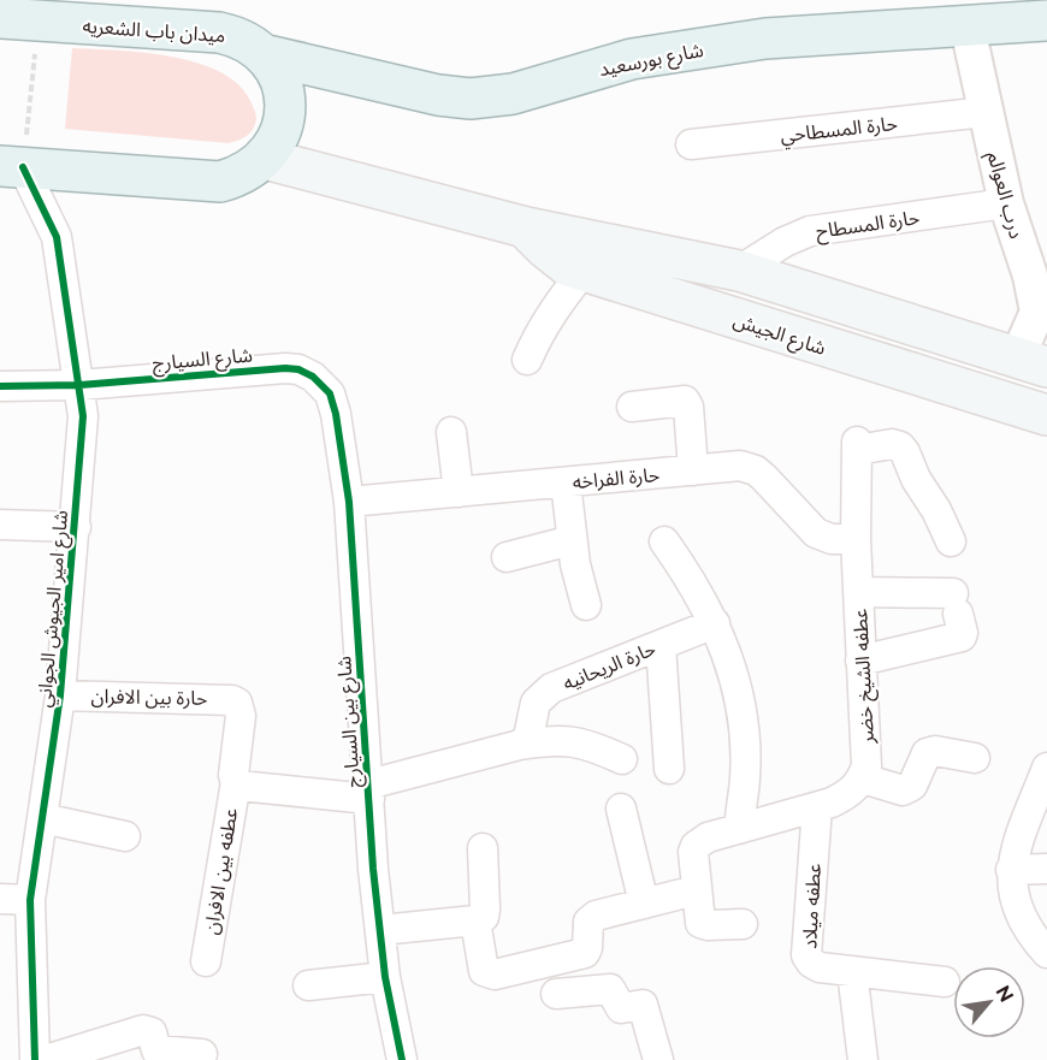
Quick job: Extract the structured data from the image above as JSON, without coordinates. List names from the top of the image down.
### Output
{
  "streets": {
    "main road": ["ميدان باب الشعريه", "شارع بورسعيد", "شارع الجيش"],
    "street": [
      "حارة المسطاحي",
      "درب العوالم",
      "حارة المسطاح",
      "شارع السيارج",
      "حارة الفراخه",
      "شارع امير الجيوش الجواني",
      "حارة الريحانيه",
      "عطفه الشيخ خضر",
      "حارة بين الافران",
      "شارع بين السيارج",
      "عطفه بين الافران",
      "عطفه ميلاد"
    ]
  },
  "crossings": [
    ["ميدان باب الشعريه", "شارع بورسعيد"],
    ["شارع بورسعيد", "درب العوالم"],
    ["حارة المسطاحي", "درب العوالم"],
    ["درب العوالم", "حارة المسطاح"],
    ["درب العوالم", "شارع الجيش"],
    ["حارة المسطاح", "شارع الجيش"],
    ["شارع السيارج", "شارع امير الجيوش الجواني"],
    ["شارع السيارج", "شارع بين السيارج"],
    ["حارة الفراخه", "عطفه الشيخ خضر"],
    ["حارة الفراخه", "شارع بين السيارج"],
    ["شارع امير الجيوش الجواني", "حارة بين الافران"],
    ["حارة بين الافران", "عطفه بين الافران"]
  ],
  "north": "top right"
}
